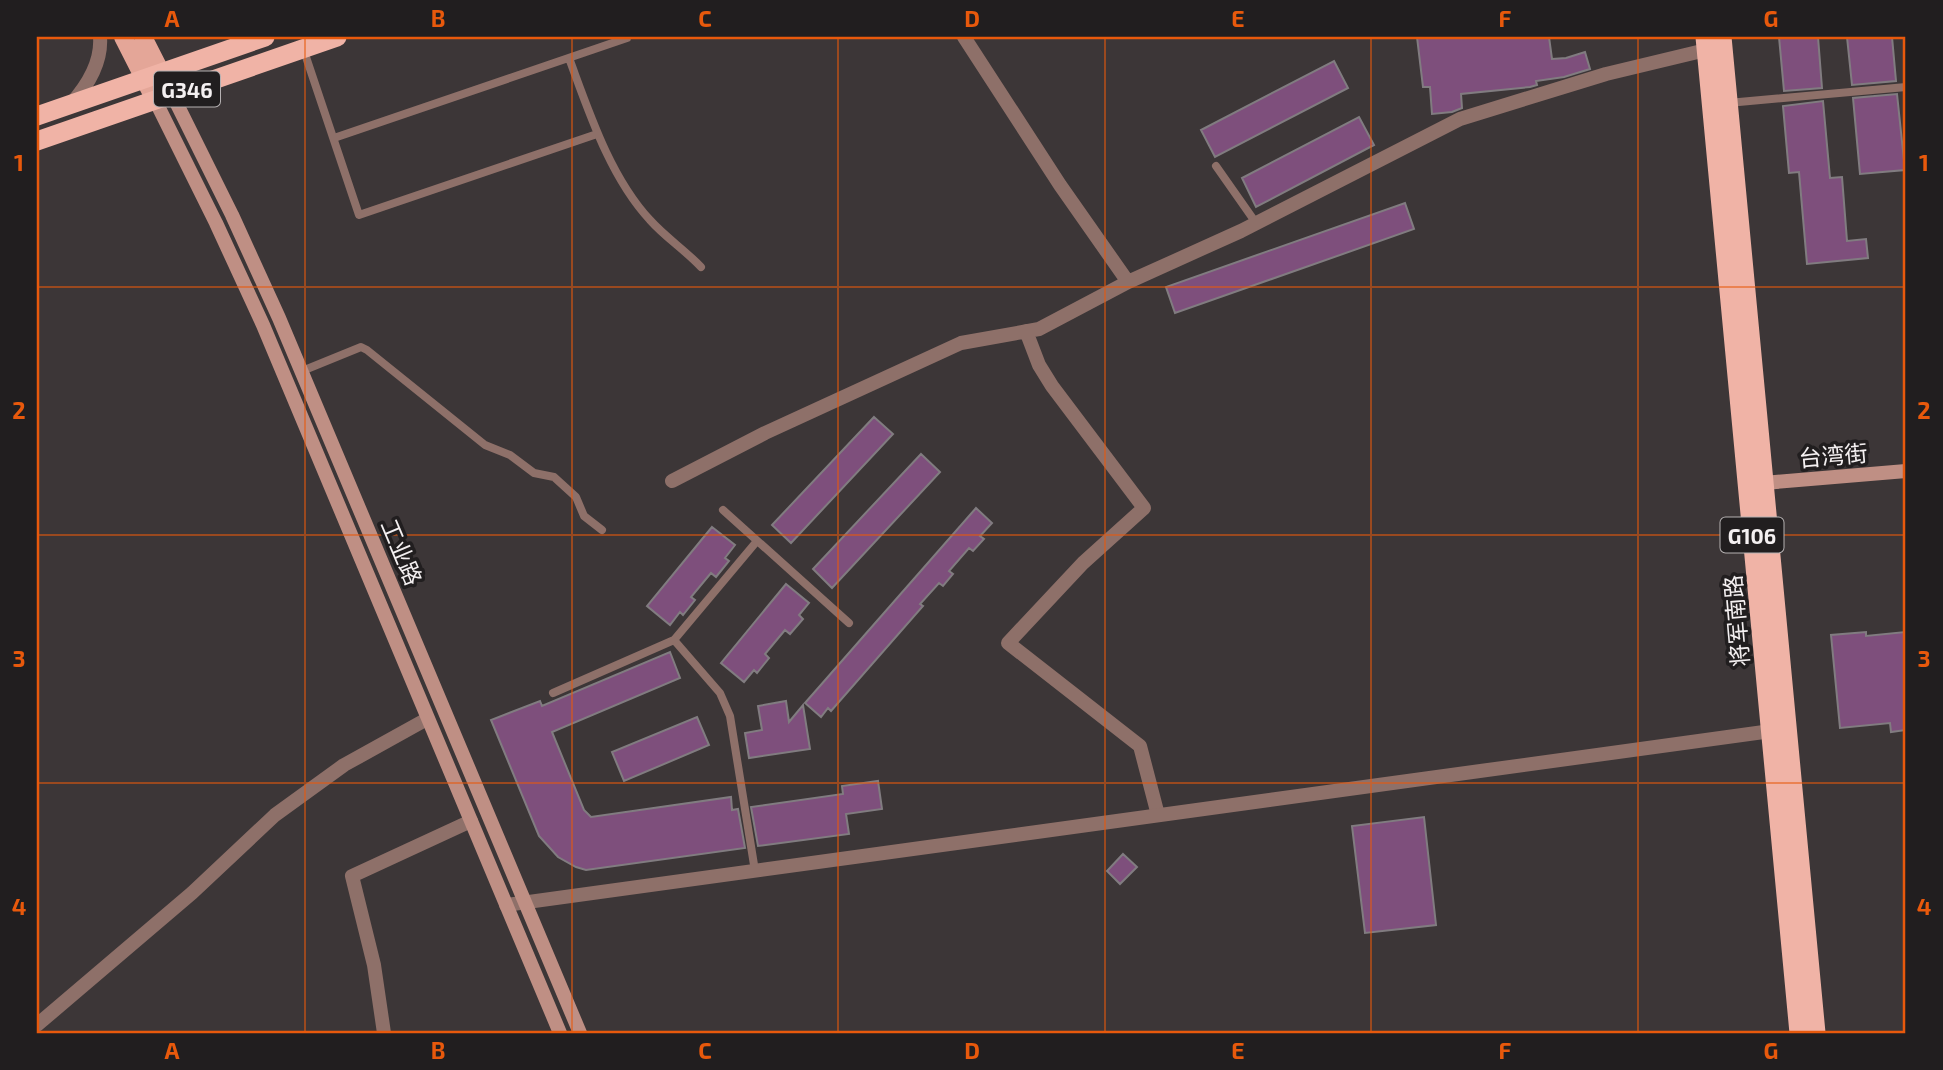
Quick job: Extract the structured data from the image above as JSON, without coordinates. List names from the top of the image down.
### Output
{
  "streets": {
    "highway": ["G346", "G106", "将军南路"],
    "main road": ["台湾街", "工业路"]
  },
  "crossings": [
    ["G346", "工业路"],
    ["台湾街", "将军南路"]
  ],
  "grid": {
    "columns": [
      "A",
      "B",
      "C",
      "D",
      "E",
      "F",
      "G"
    ],
    "rows": [
      "1",
      "2",
      "3",
      "4"
    ]
  }
}
